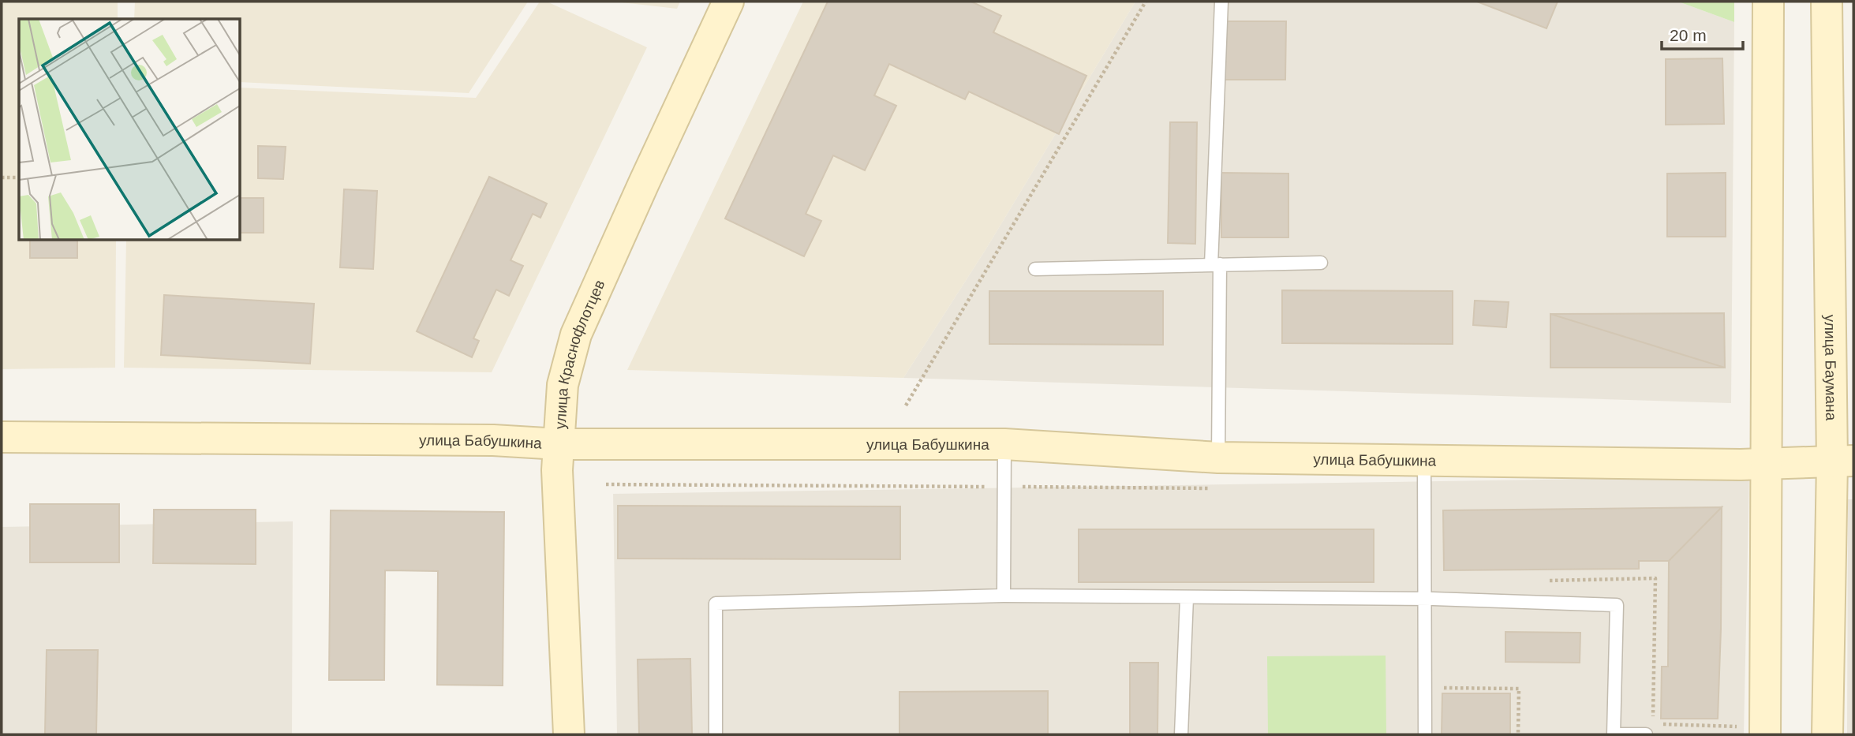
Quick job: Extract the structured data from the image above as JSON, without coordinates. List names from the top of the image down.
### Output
{
  "streets": {
    "street": ["улица Краснофлотцев", "улица Баумана", "улица Бабушкина"]
  },
  "crossings": [
    ["улица Краснофлотцев", "улица Бабушкина"],
    ["улица Баумана", "улица Бабушкина"]
  ],
  "scale_bar": "20 m"
}
